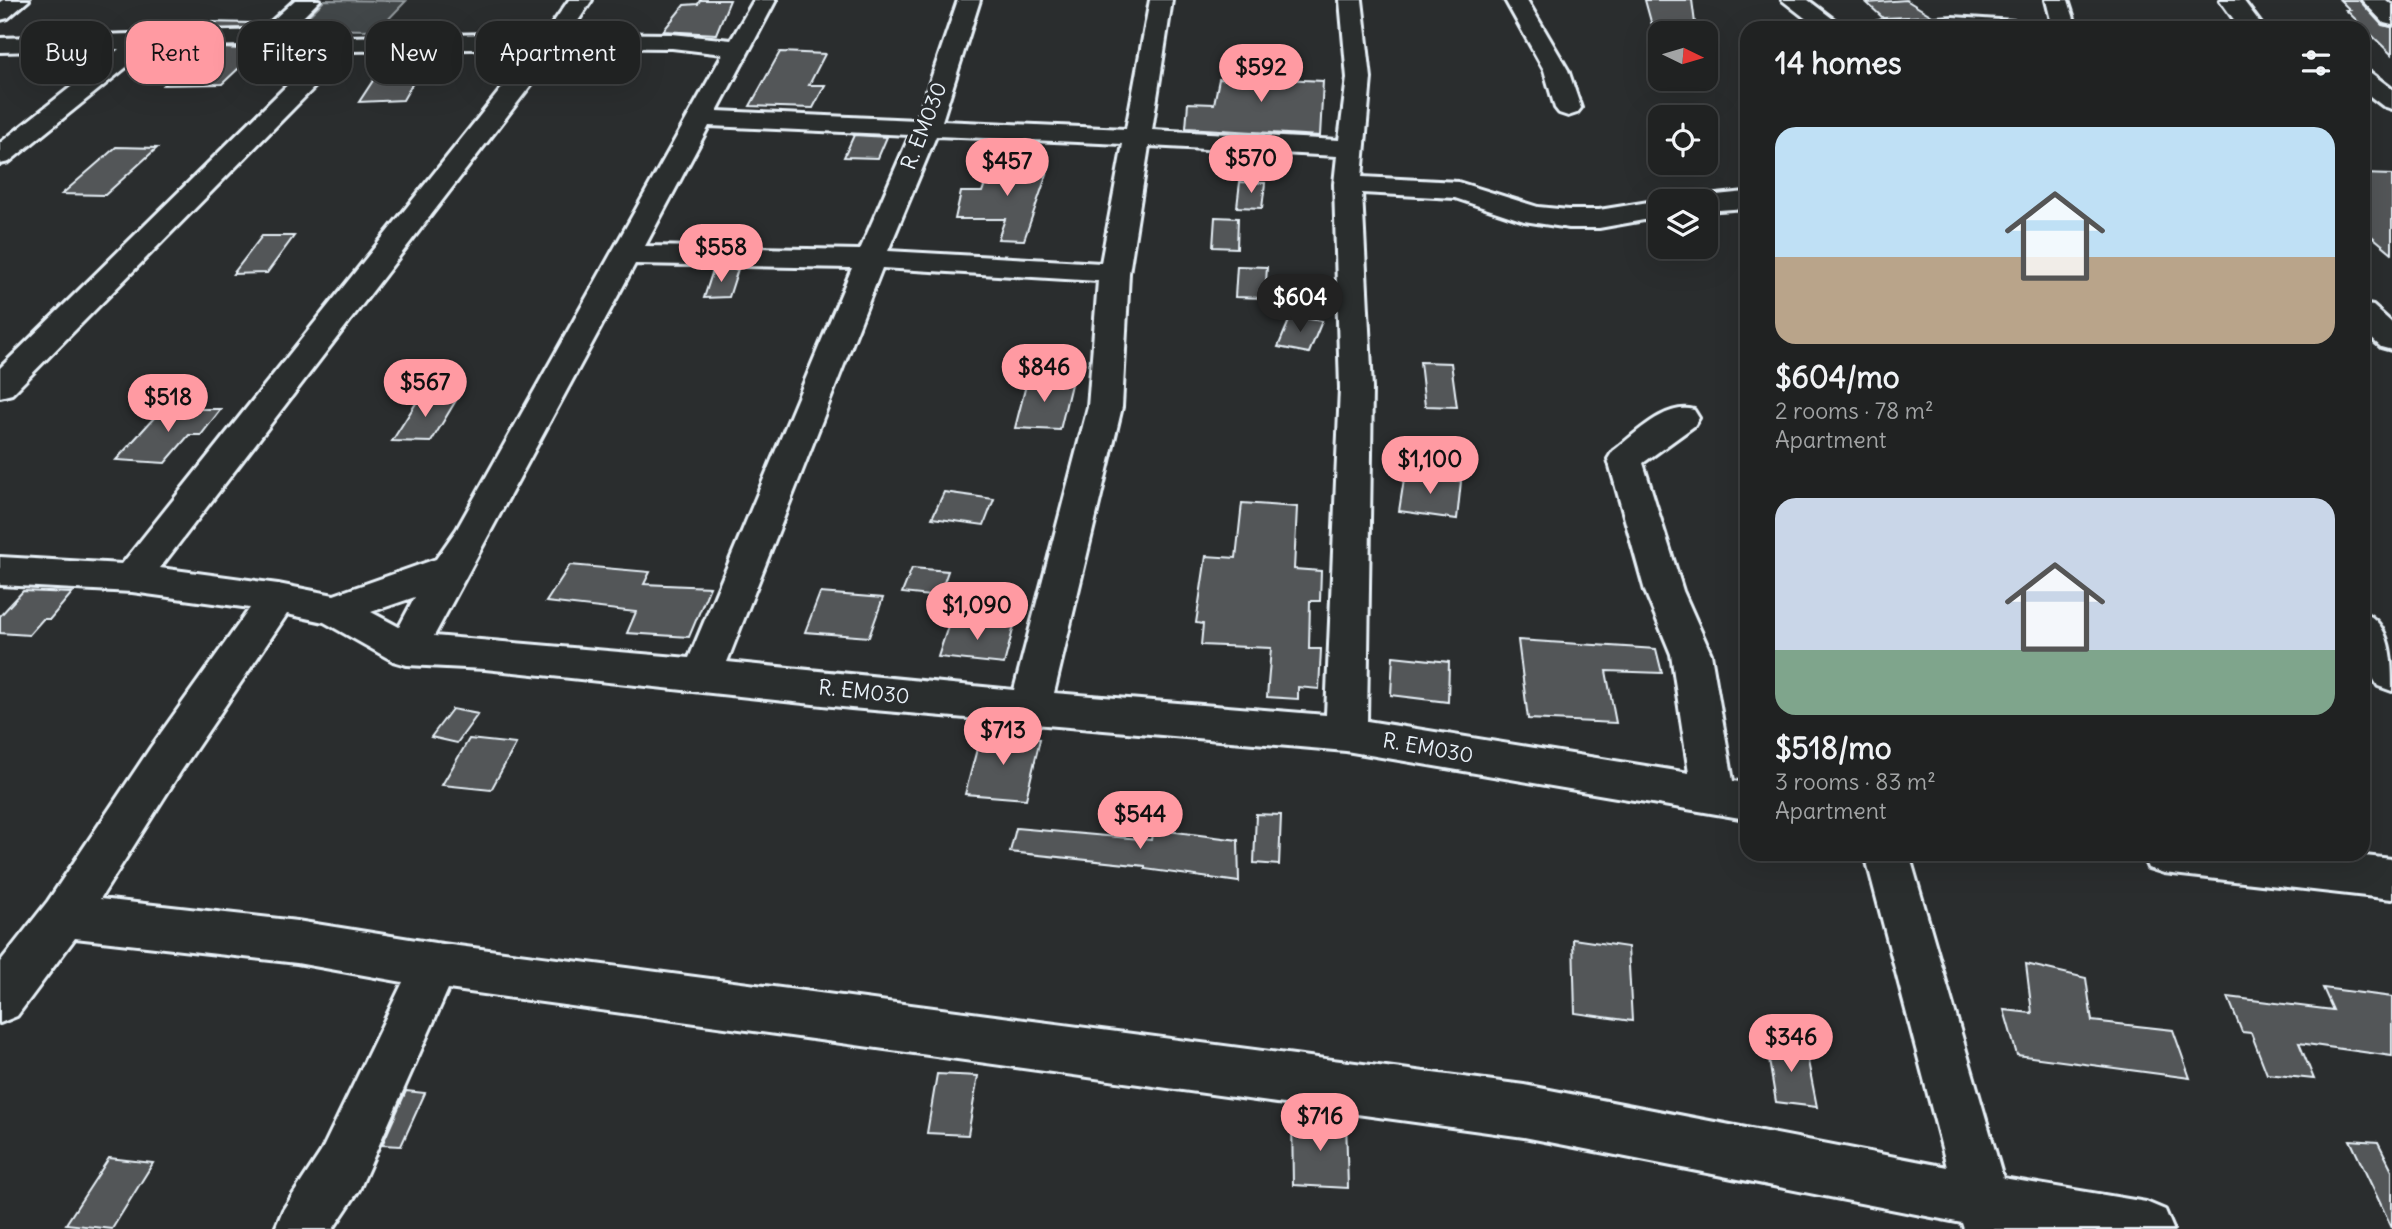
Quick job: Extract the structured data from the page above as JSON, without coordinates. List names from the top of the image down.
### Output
{
  "streets": {
    "street": ["R. EM030"]
  },
  "north": "right",
  "page": {
    "chip": [
      "Buy",
      "Rent",
      "Filters",
      "New",
      "Apartment"
    ],
    "heading": "14 homes",
    "price": [
      "$592",
      "$570",
      "$457",
      "$558",
      "$604",
      "$846",
      "$567",
      "$518",
      "$1,100",
      "$1,090",
      "$713",
      "$544",
      "$346",
      "$716"
    ],
    "list": [
      {
        "name": "$604/mo",
        "note": "2 rooms · 78 m² · Apartment"
      },
      {
        "name": "$518/mo",
        "note": "3 rooms · 83 m² · Apartment"
      }
    ]
  }
}
